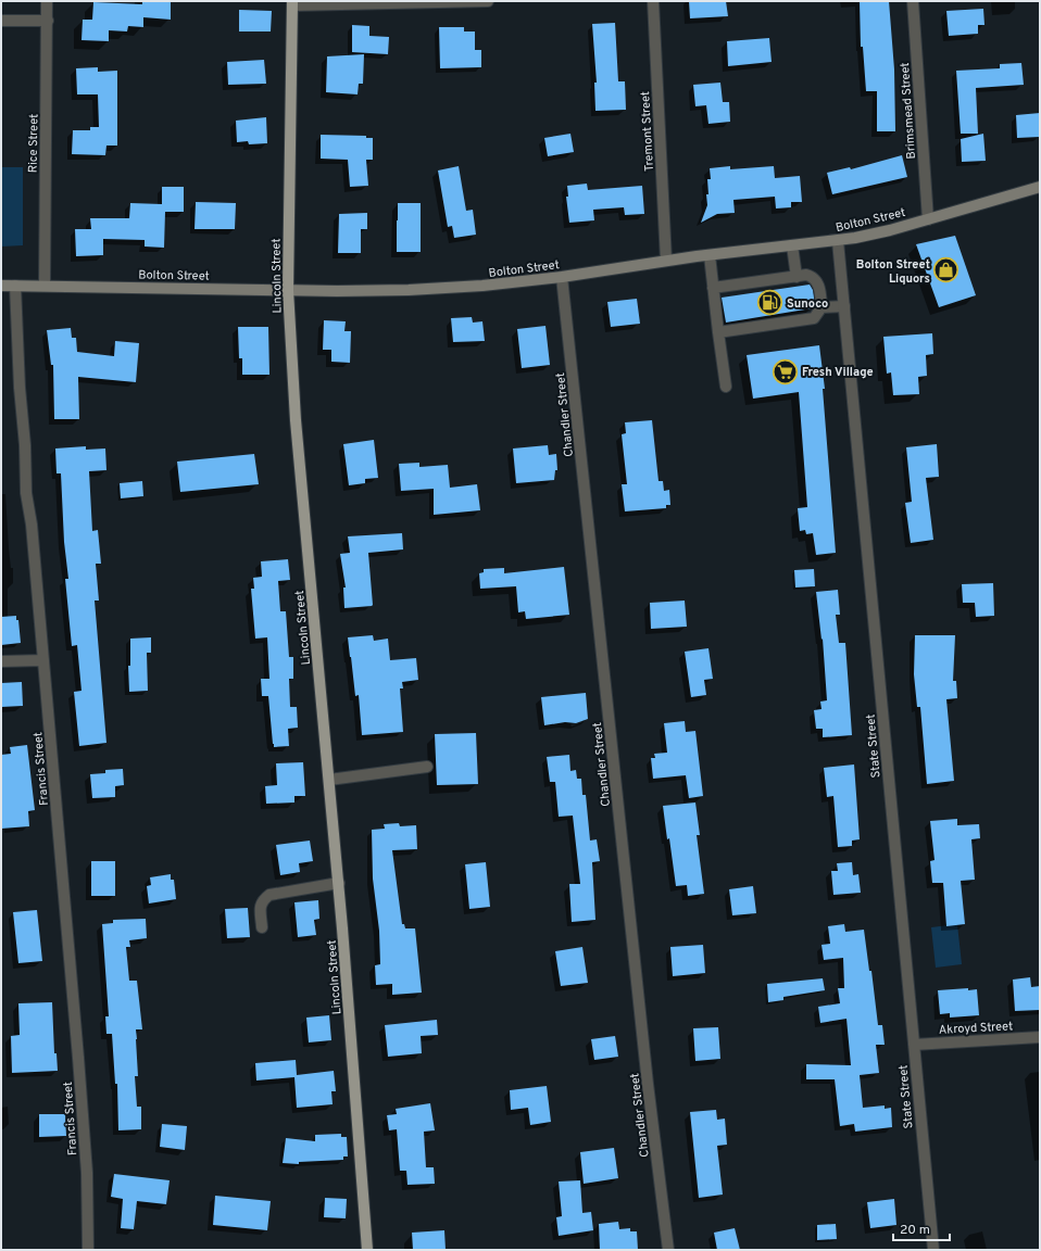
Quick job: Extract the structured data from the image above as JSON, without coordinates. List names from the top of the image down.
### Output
{
  "streets": {
    "main road": ["Bolton Street", "Lincoln Street"],
    "street": [
      "Brimsmead Street",
      "Tremont Street",
      "Rice Street",
      "Chandler Street",
      "State Street",
      "Francis Street",
      "Akroyd Street"
    ]
  },
  "crossings": [
    ["Brimsmead Street", "Bolton Street"],
    ["Tremont Street", "Bolton Street"],
    ["Rice Street", "Bolton Street"],
    ["Bolton Street", "Lincoln Street"],
    ["Bolton Street", "Chandler Street"],
    ["Bolton Street", "State Street"],
    ["Bolton Street", "Francis Street"],
    ["State Street", "Akroyd Street"]
  ],
  "places": {
    "shop": ["Bolton Street Liquors"],
    "fuel station": ["Sunoco"],
    "supermarket": ["Fresh Village"]
  },
  "scale_bar": "20 m"
}
